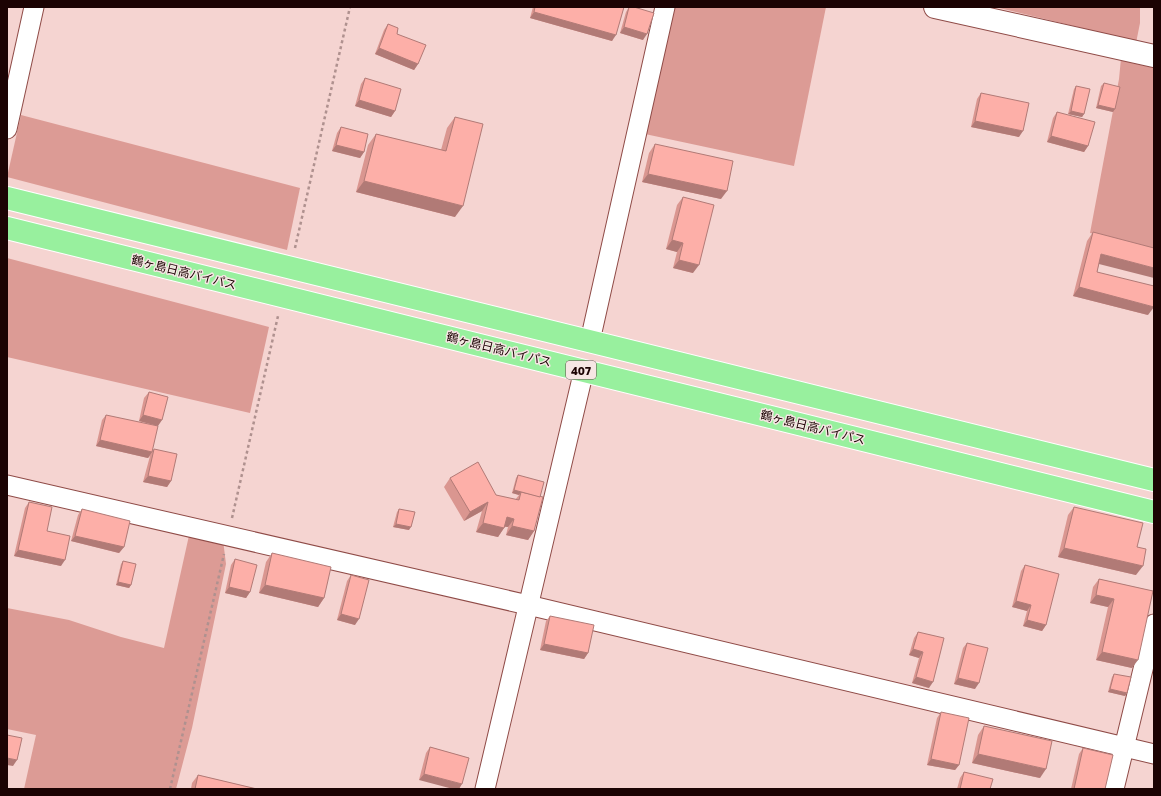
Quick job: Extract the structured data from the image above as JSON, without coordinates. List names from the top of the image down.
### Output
{
  "streets": {
    "highway": ["鶴ヶ島日高バイパス", "407"]
  }
}
